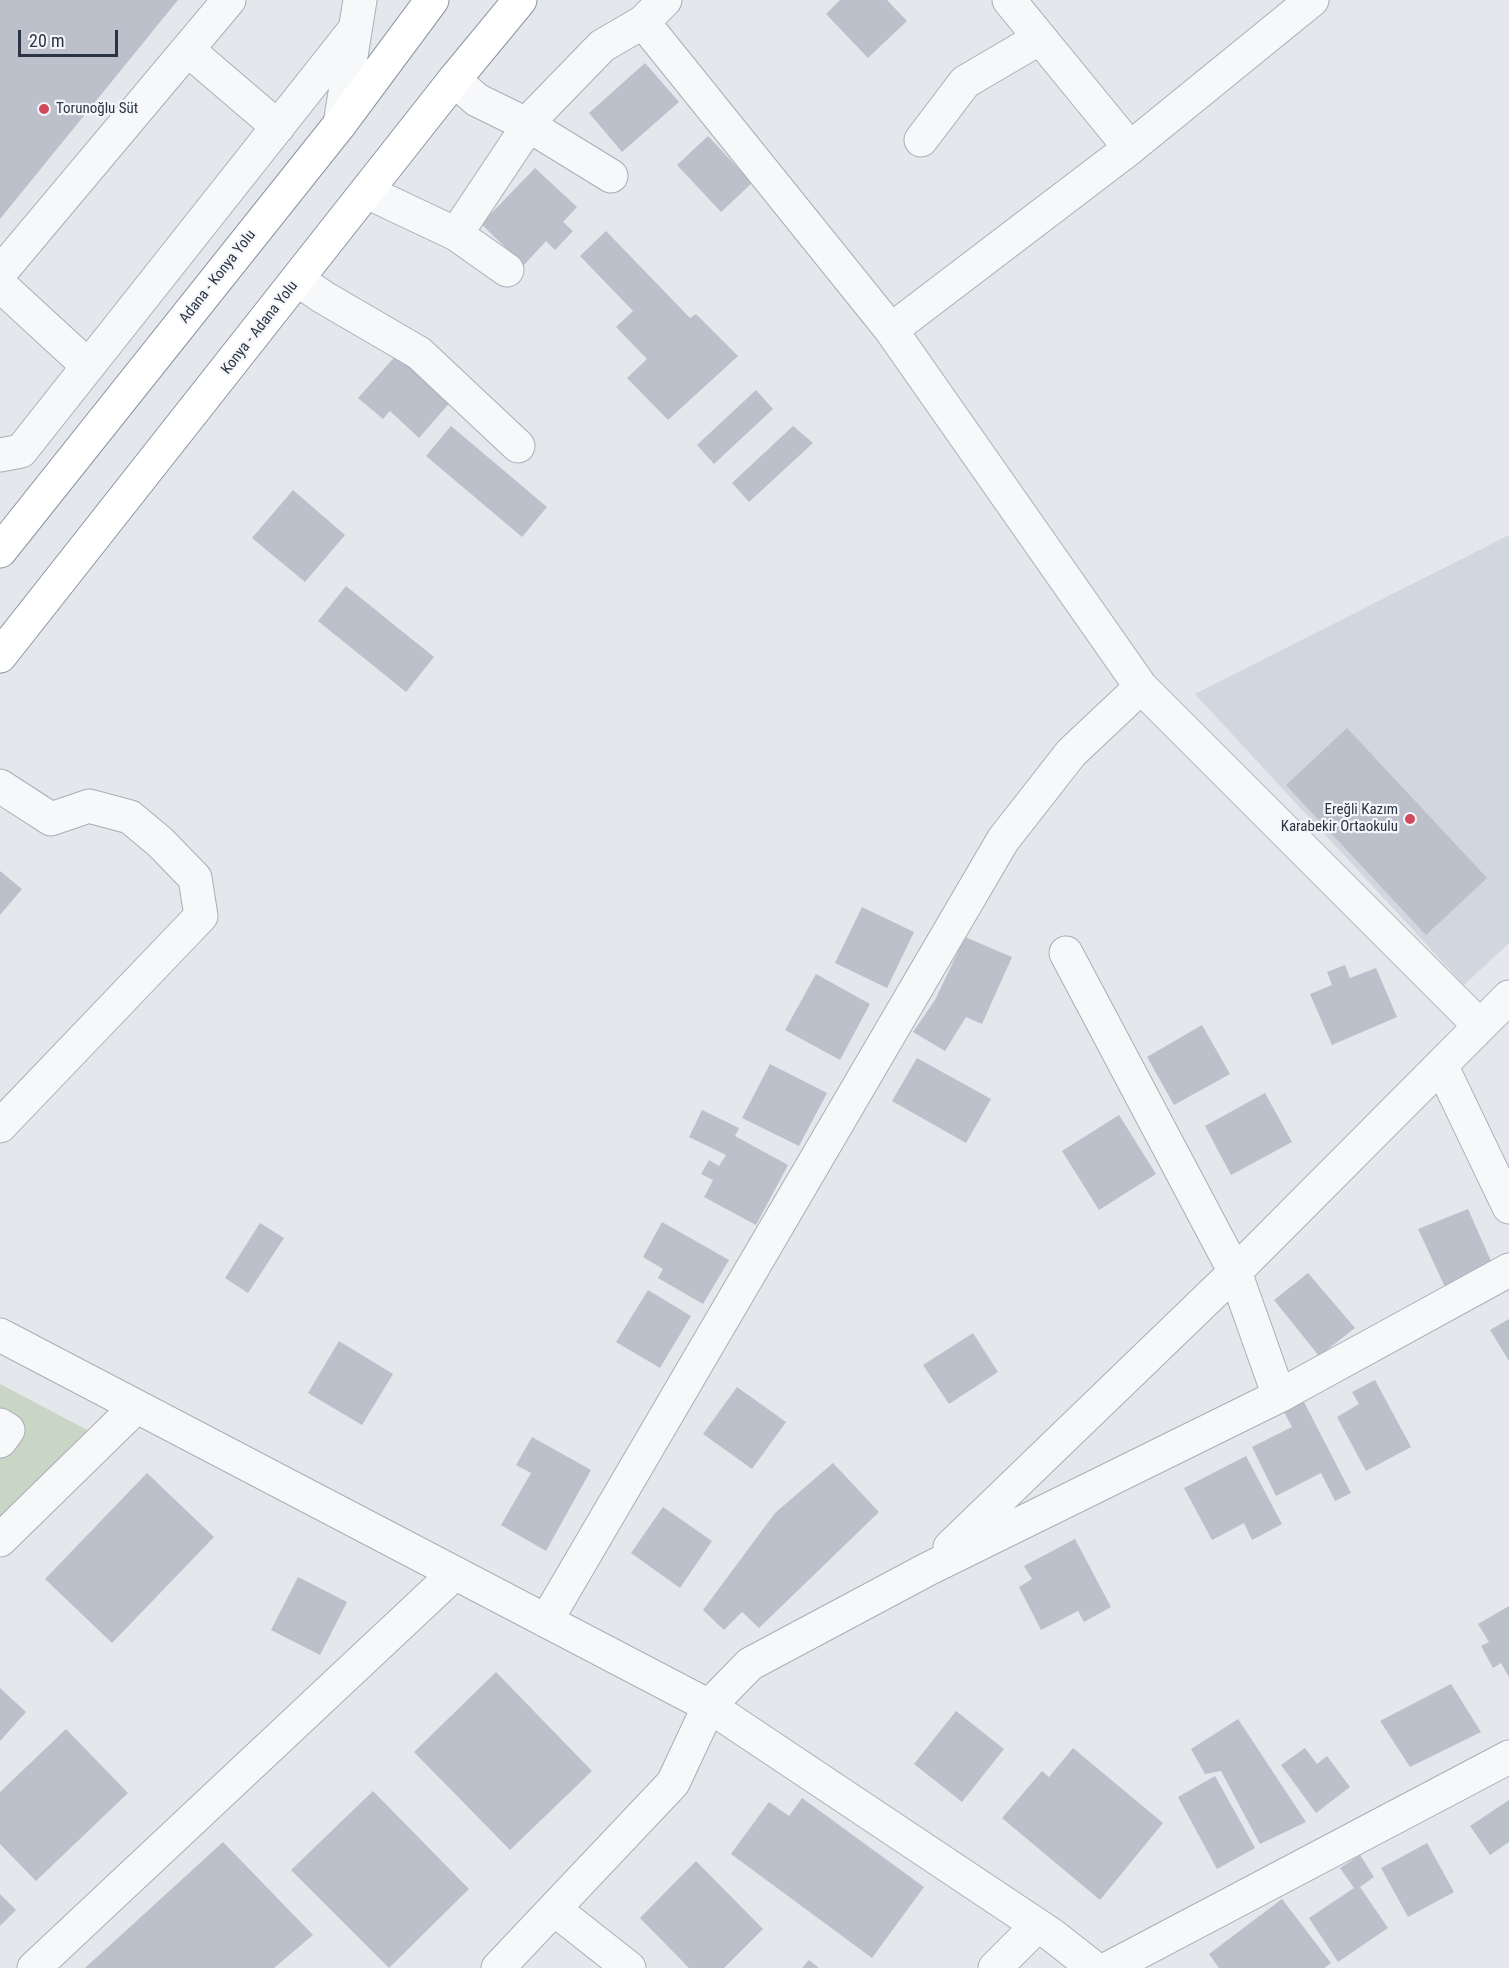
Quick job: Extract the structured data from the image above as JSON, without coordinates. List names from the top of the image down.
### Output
{
  "streets": {
    "highway": ["Adana - Konya Yolu", "Konya - Adana Yolu"]
  },
  "places": ["Torunoğlu Süt", "Ereğli Kazım Karabekir Ortaokulu"],
  "scale_bar": "20 m"
}
